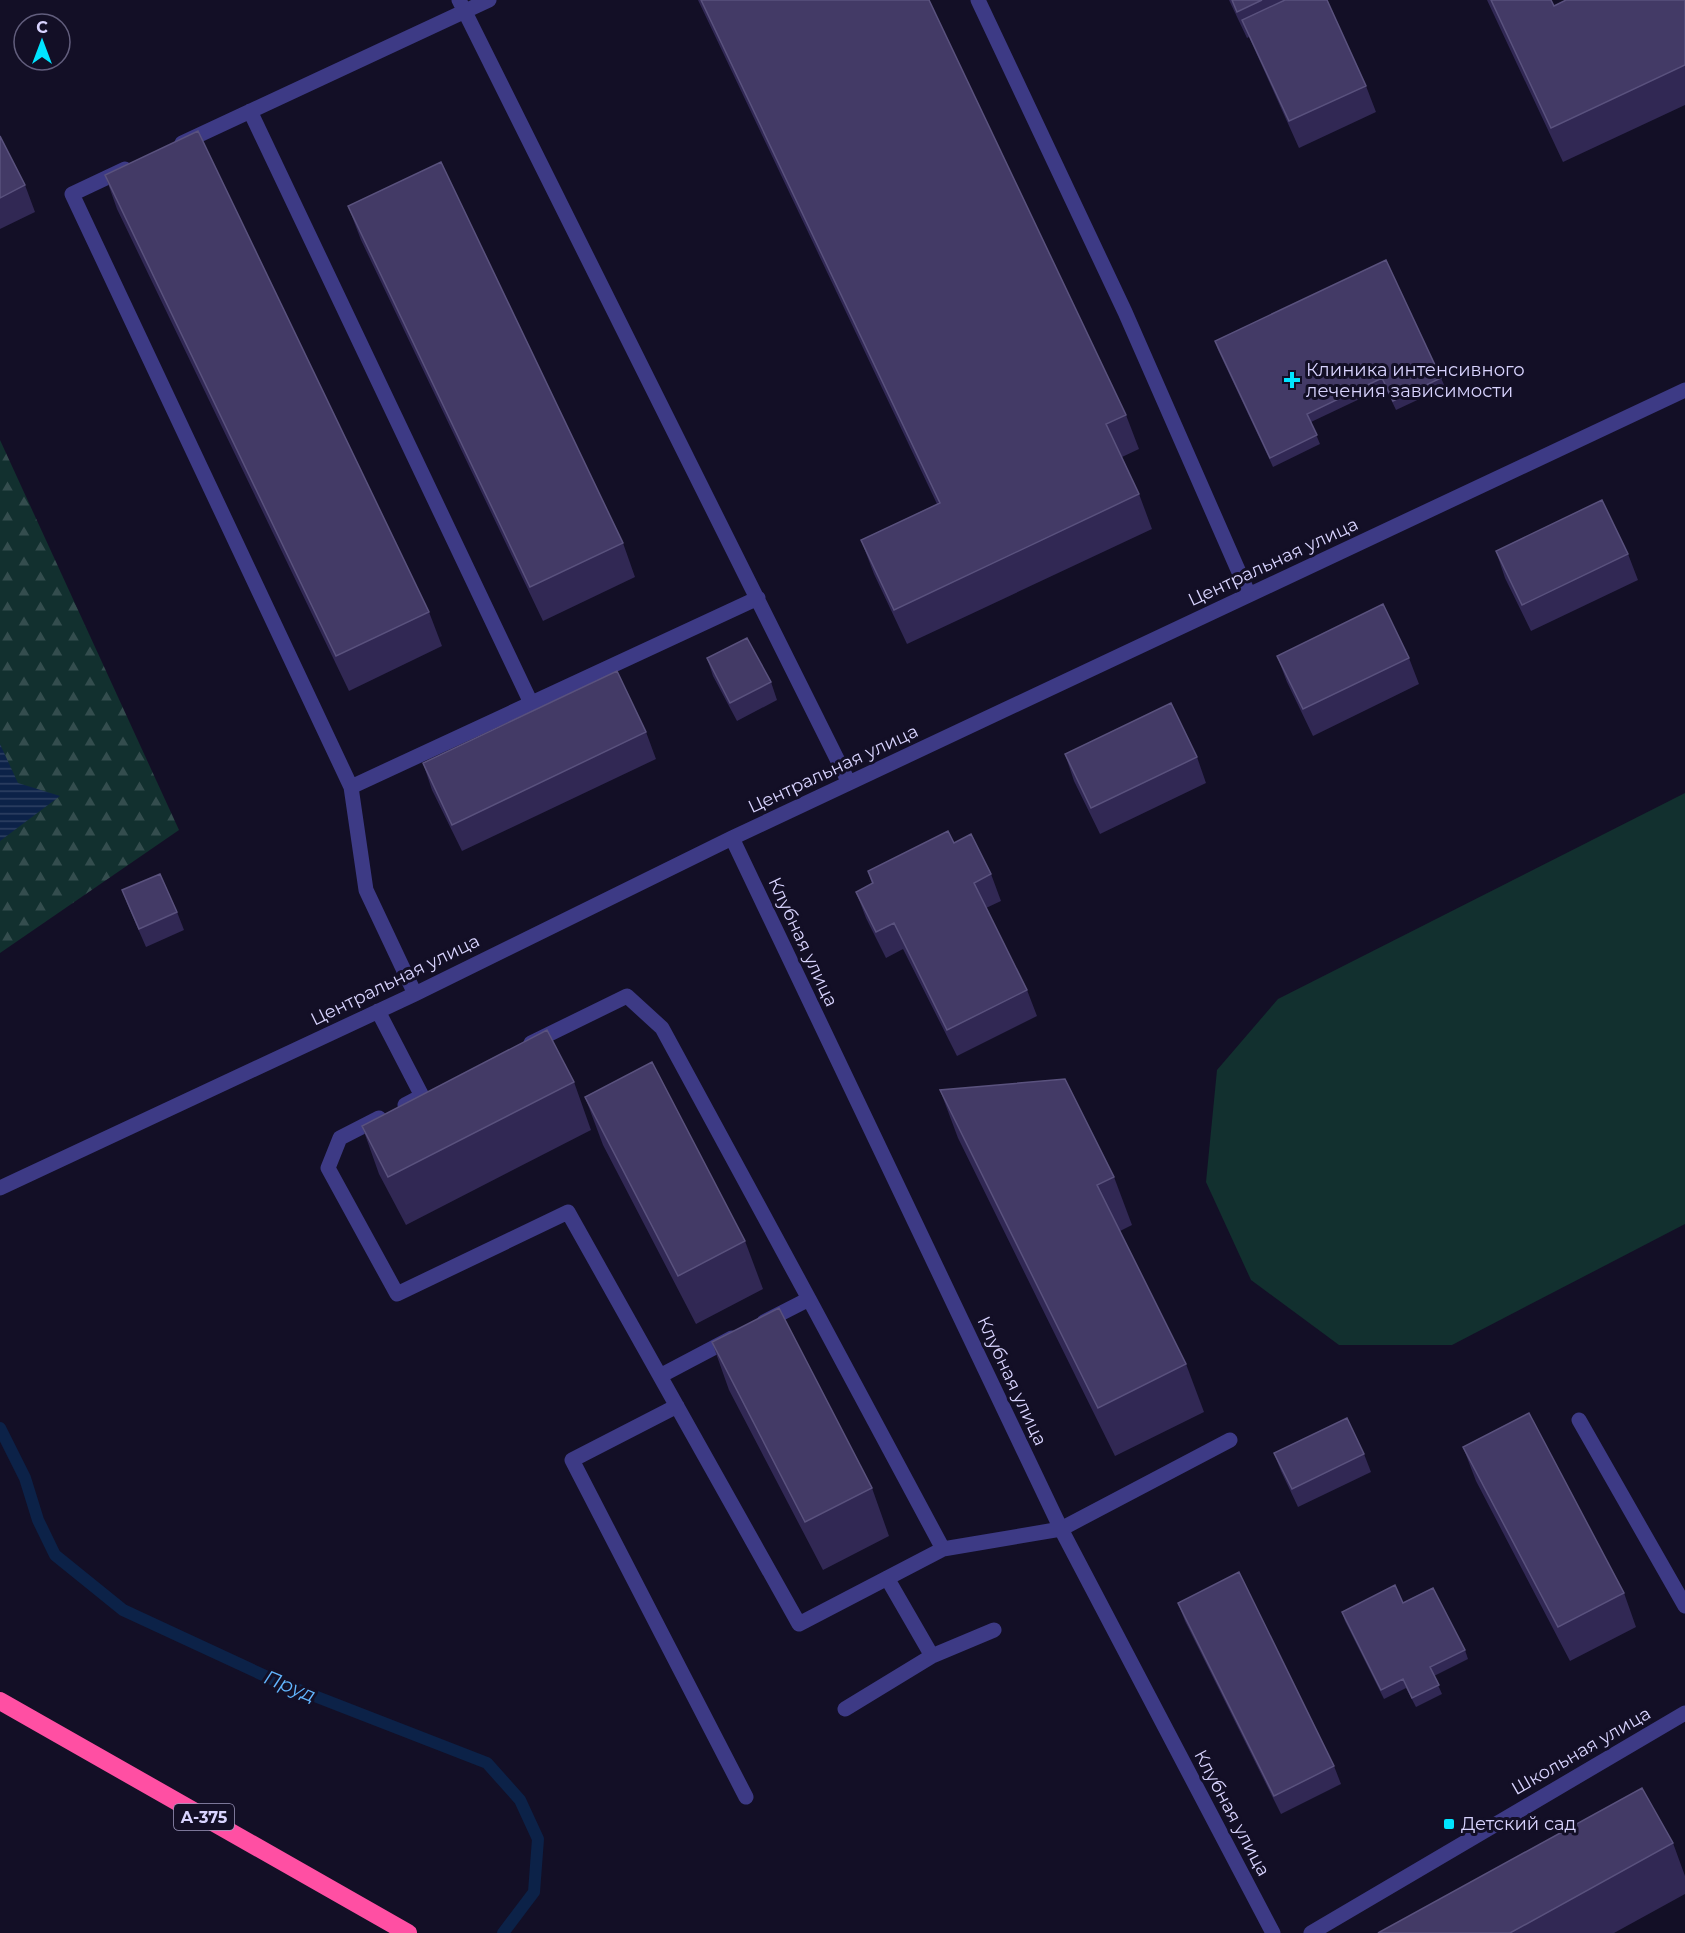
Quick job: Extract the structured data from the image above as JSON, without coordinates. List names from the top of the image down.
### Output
{
  "streets": {
    "highway": ["А-375"],
    "street": ["Центральная улица", "Клубная улица", "Школьная улица"]
  },
  "crossings": [
    ["Центральная улица", "Клубная улица"]
  ],
  "water": ["Пруд"],
  "places": {
    "health": ["Клиника интенсивного лечения зависимости"],
    "transit": ["Детский сад"]
  },
  "north": "top"
}
